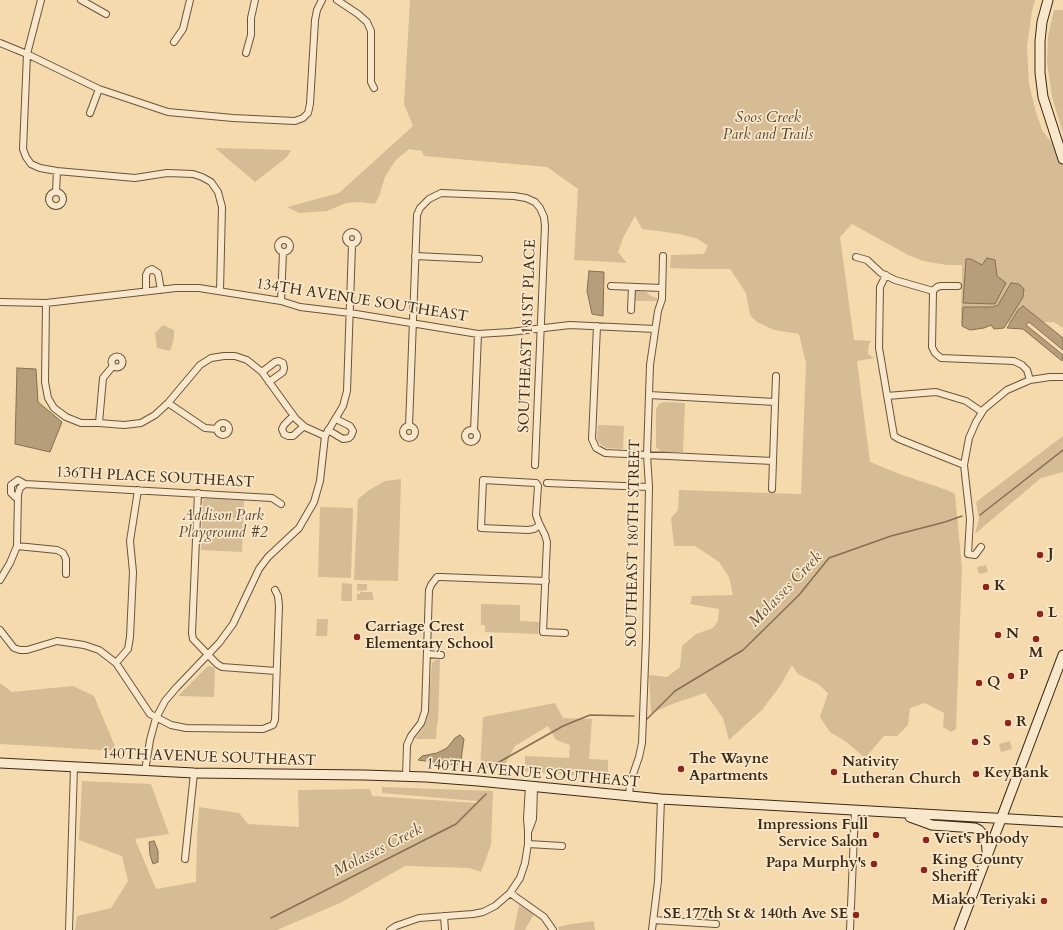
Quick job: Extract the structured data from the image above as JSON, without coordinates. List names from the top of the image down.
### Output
{
  "streets": {
    "main road": ["140TH AVENUE SOUTHEAST"],
    "street": [
      "134TH AVENUE SOUTHEAST",
      "SOUTHEAST 181ST PLACE",
      "136TH PLACE SOUTHEAST",
      "SOUTHEAST 180TH STREET"
    ]
  },
  "crossings": [
    ["134TH AVENUE SOUTHEAST", "SOUTHEAST 181ST PLACE"],
    ["134TH AVENUE SOUTHEAST", "SOUTHEAST 180TH STREET"],
    ["SOUTHEAST 180TH STREET", "140TH AVENUE SOUTHEAST"]
  ],
  "water": ["Molasses Creek"],
  "parks": ["Soos Creek Park and Trails", "Addison Park Playground #2"],
  "places": [
    "J",
    "K",
    "L",
    "N",
    "Carriage Crest Elementary School",
    "M",
    "P",
    "Q",
    "R",
    "S",
    "The Wayne Apartments",
    "Nativity Lutheran Church",
    "KeyBank",
    "Impressions Full Service Salon",
    "Viet's Phoody",
    "Papa Murphy's",
    "King County Sheriff",
    "Miako Teriyaki",
    "SE 177th St & 140th Ave SE"
  ]
}
